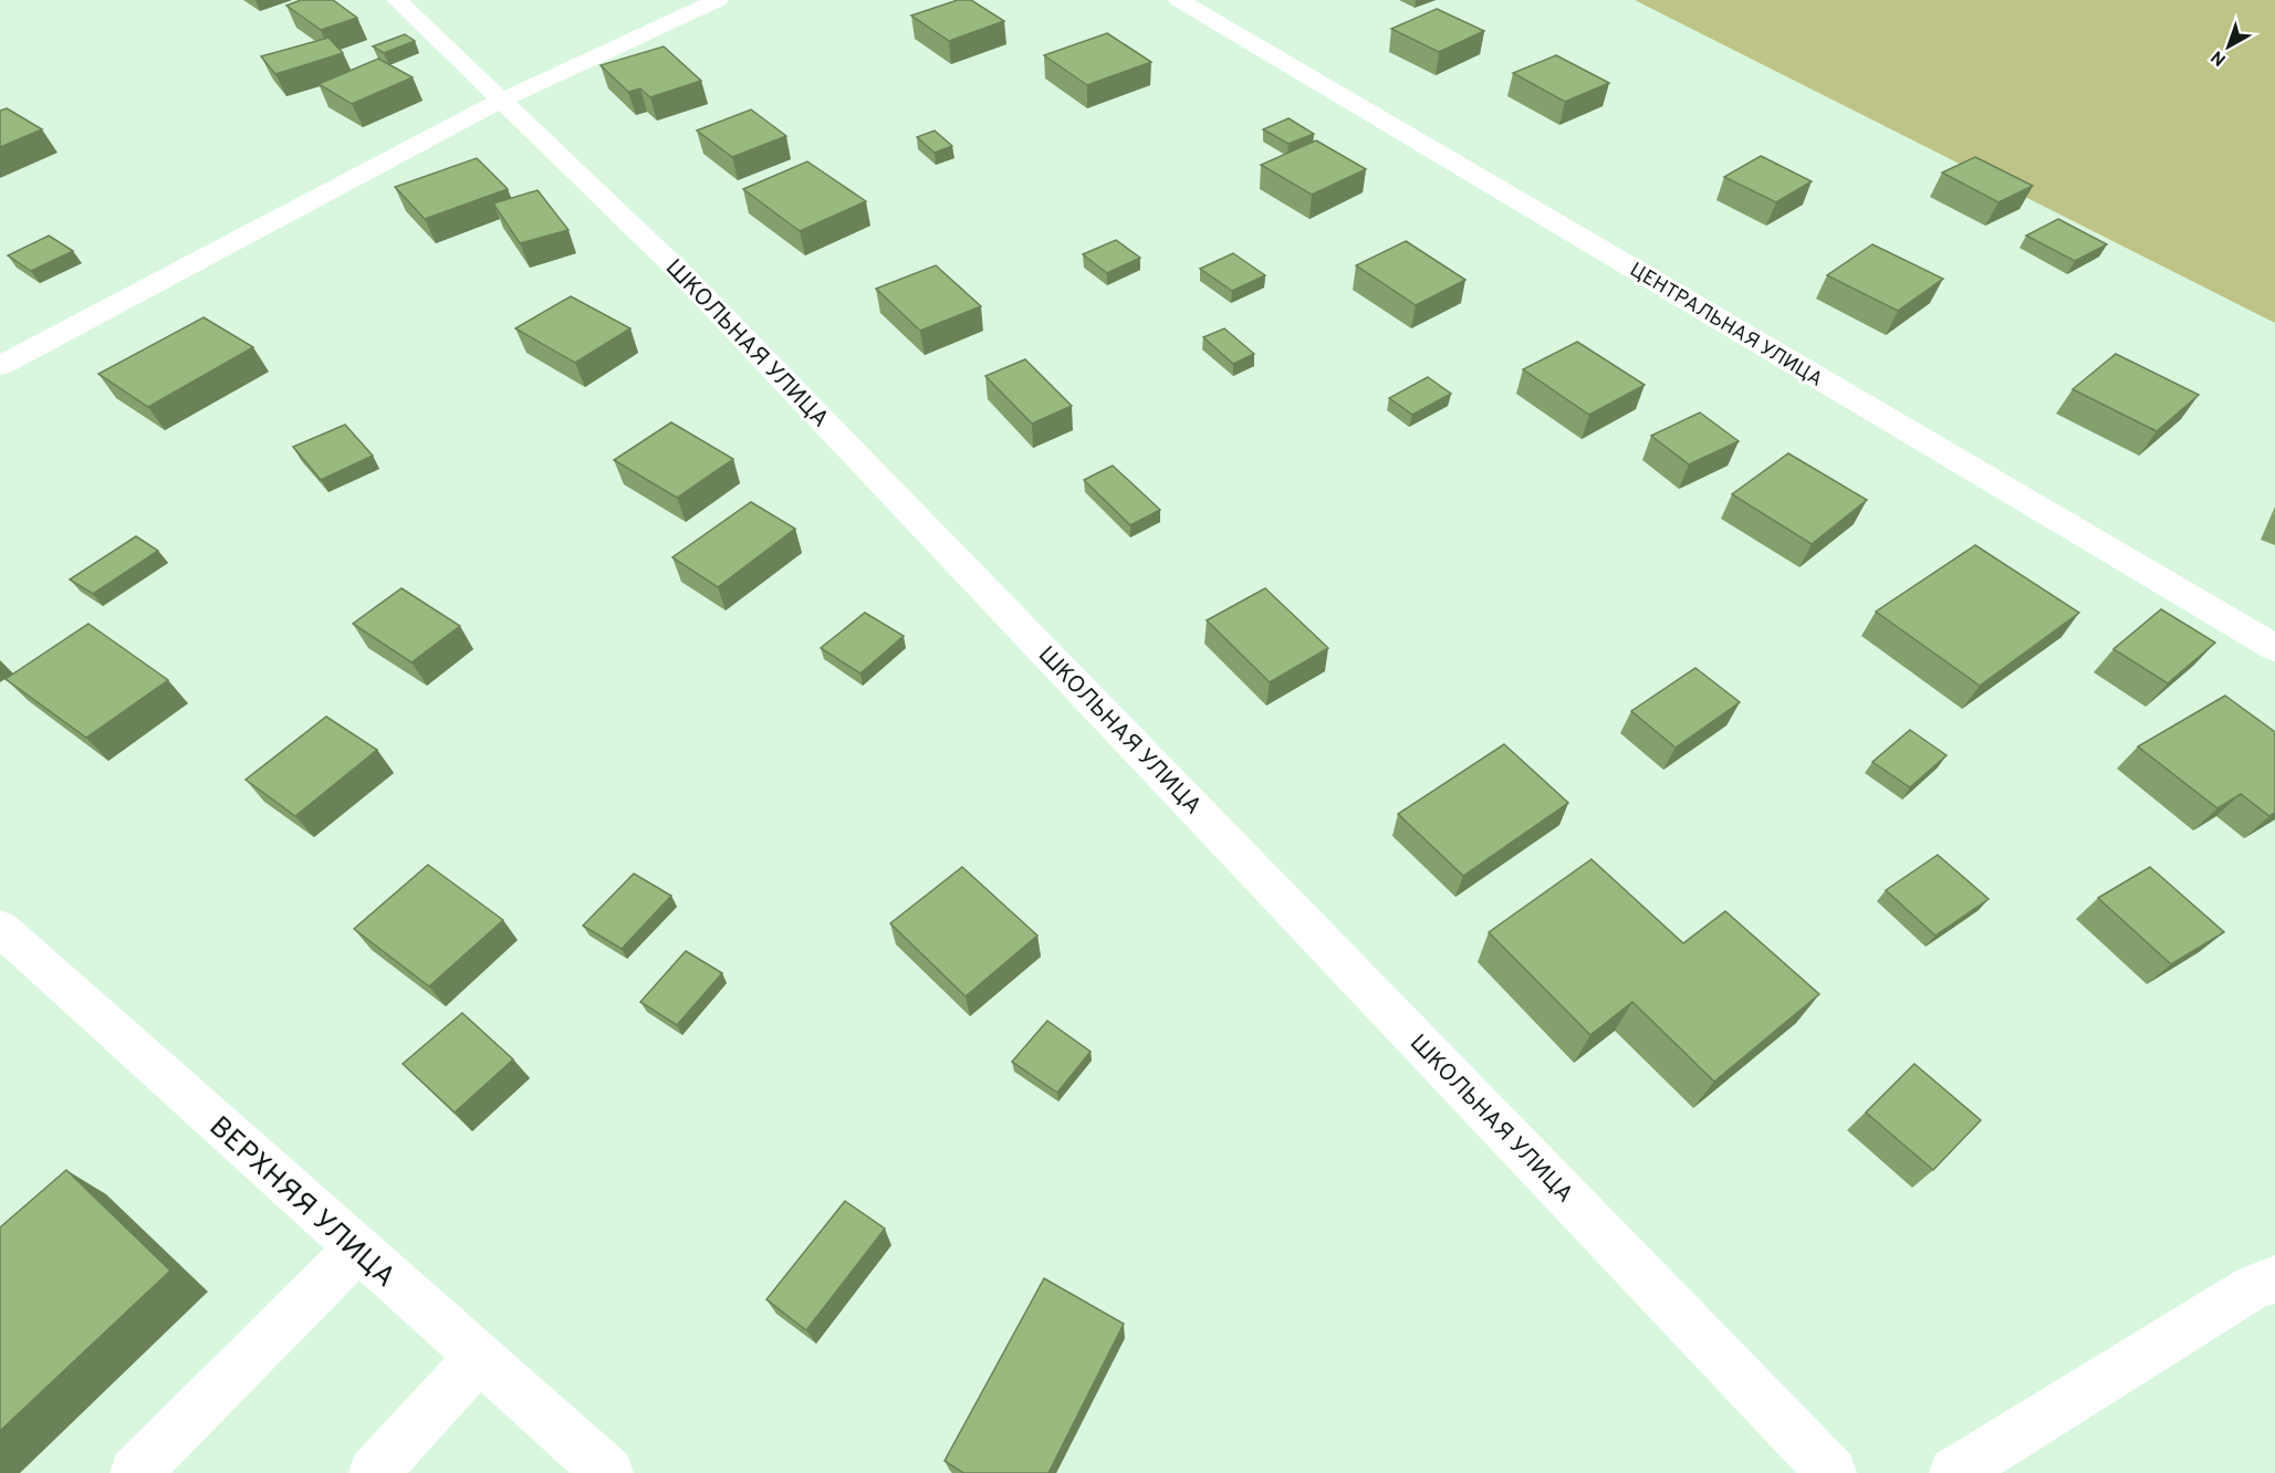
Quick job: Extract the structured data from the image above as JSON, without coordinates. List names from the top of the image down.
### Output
{
  "streets": {
    "street": ["ЦЕНТРАЛЬНАЯ УЛИЦА", "ШКОЛЬНАЯ УЛИЦА", "ВЕРХНЯЯ УЛИЦА"]
  },
  "north": "bottom left"
}
